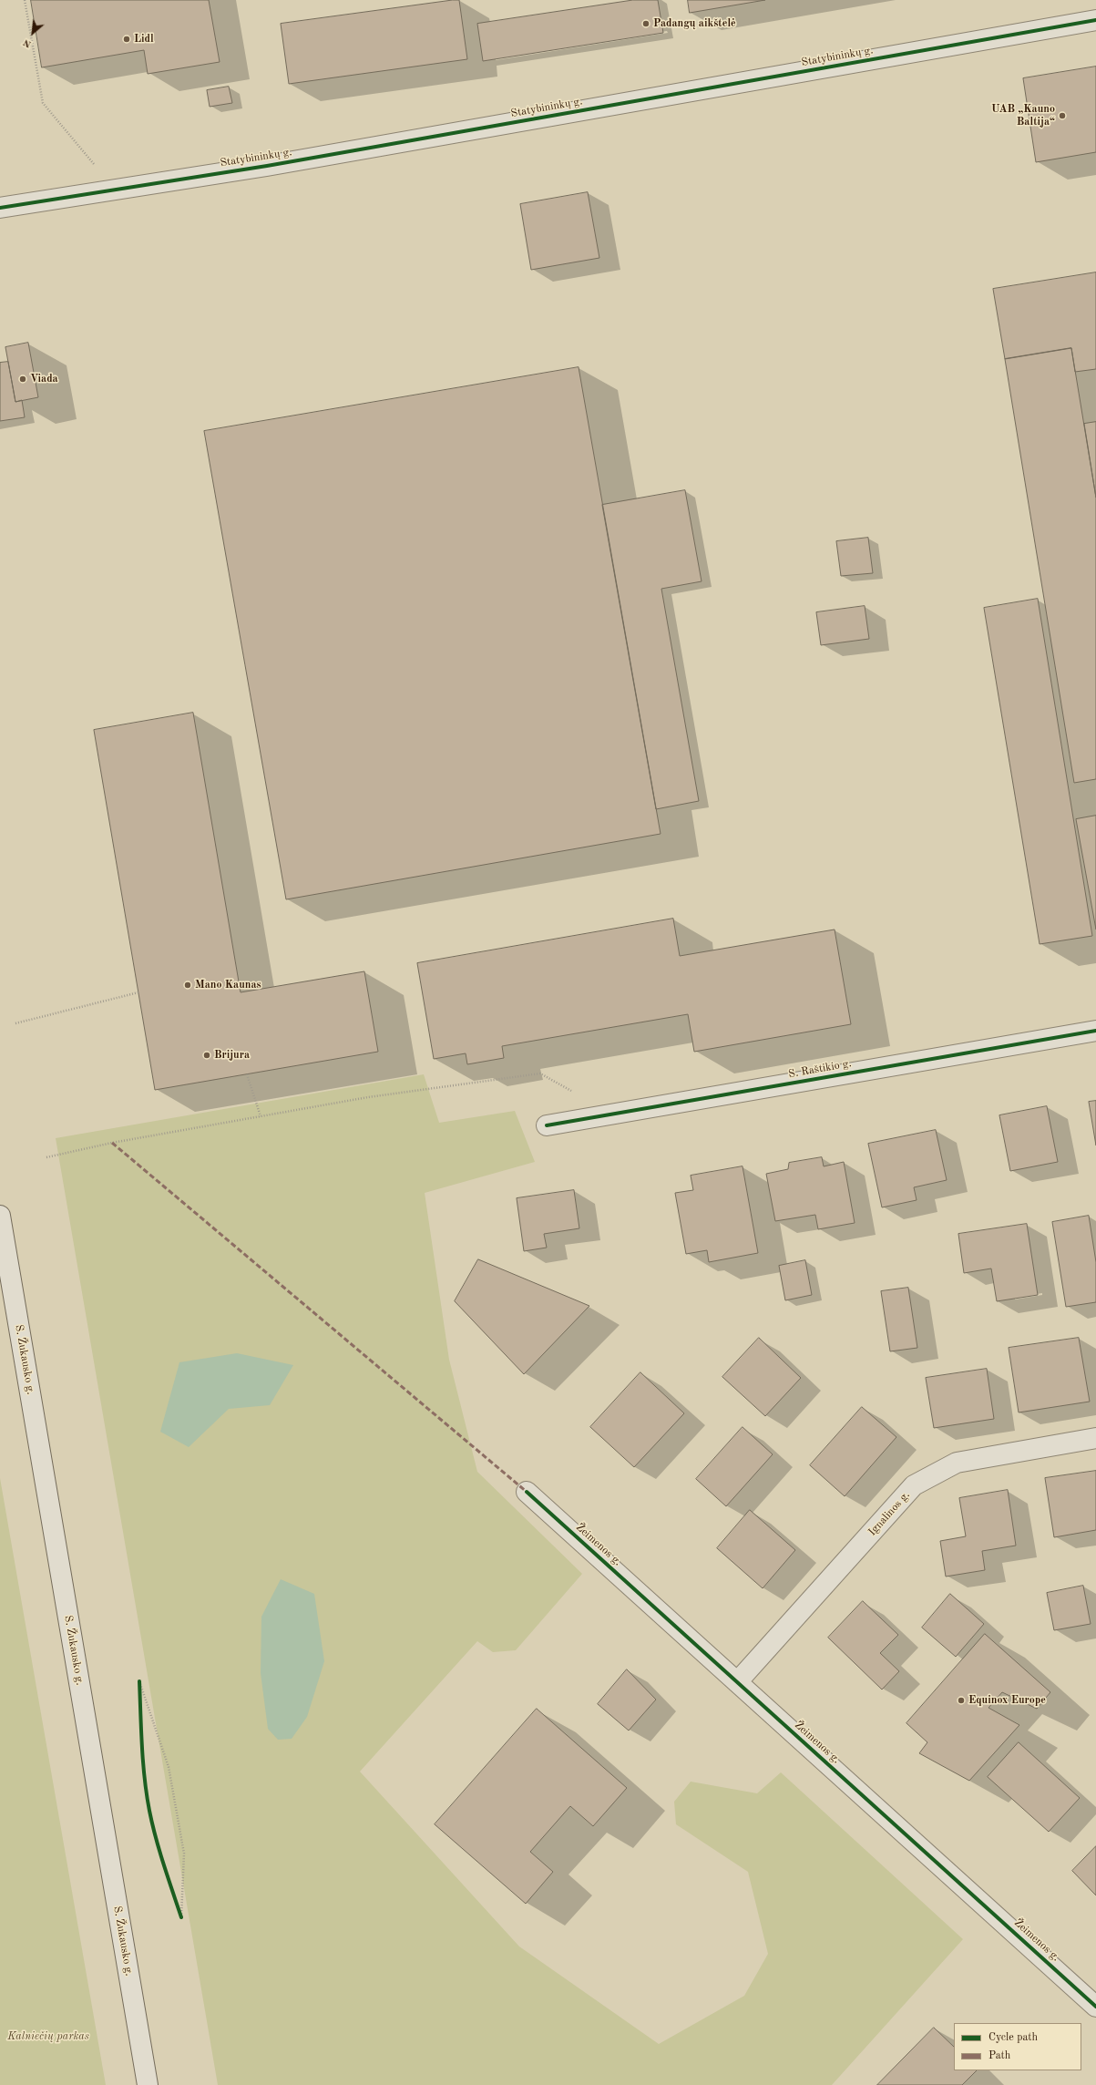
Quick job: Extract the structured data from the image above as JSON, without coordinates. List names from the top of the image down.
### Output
{
  "streets": {
    "street": [
      "Statybininkų g.",
      "S. Raštikio g.",
      "S. Žukausko g.",
      "Ignalinos g.",
      "Žeimenos g."
    ]
  },
  "crossings": [
    ["Ignalinos g.", "Žeimenos g."]
  ],
  "parks": ["Kalniečių parkas"],
  "places": [
    "Padangų aikštelė",
    "Lidl",
    "UAB „Kauno Baltija“",
    "Viada",
    "Mano Kaunas",
    "Brijura",
    "Equinox Europe"
  ],
  "legend": ["Cycle path", "Path"],
  "north": "bottom left"
}
